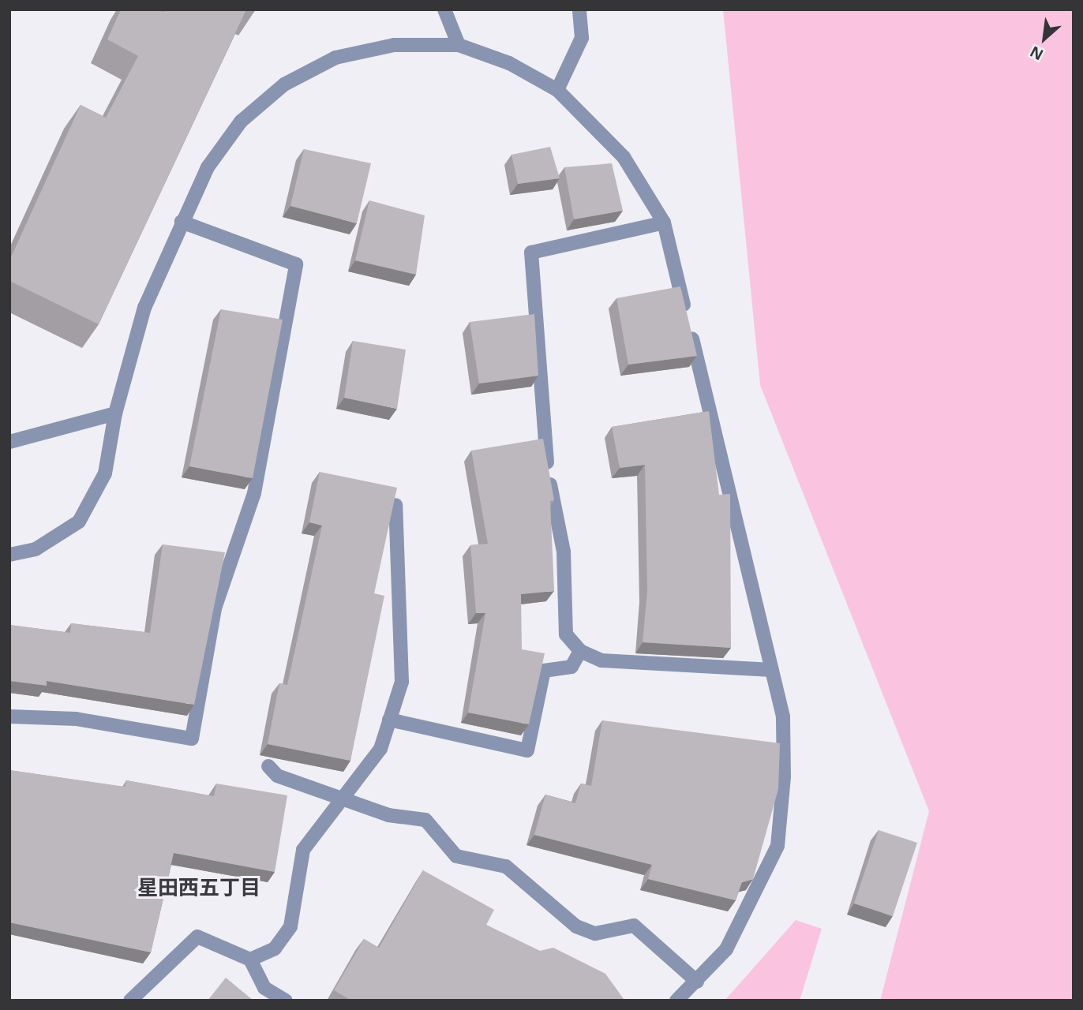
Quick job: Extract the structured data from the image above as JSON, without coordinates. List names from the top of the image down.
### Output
{
  "districts": ["星田西五丁目"],
  "north": "bottom left"
}
